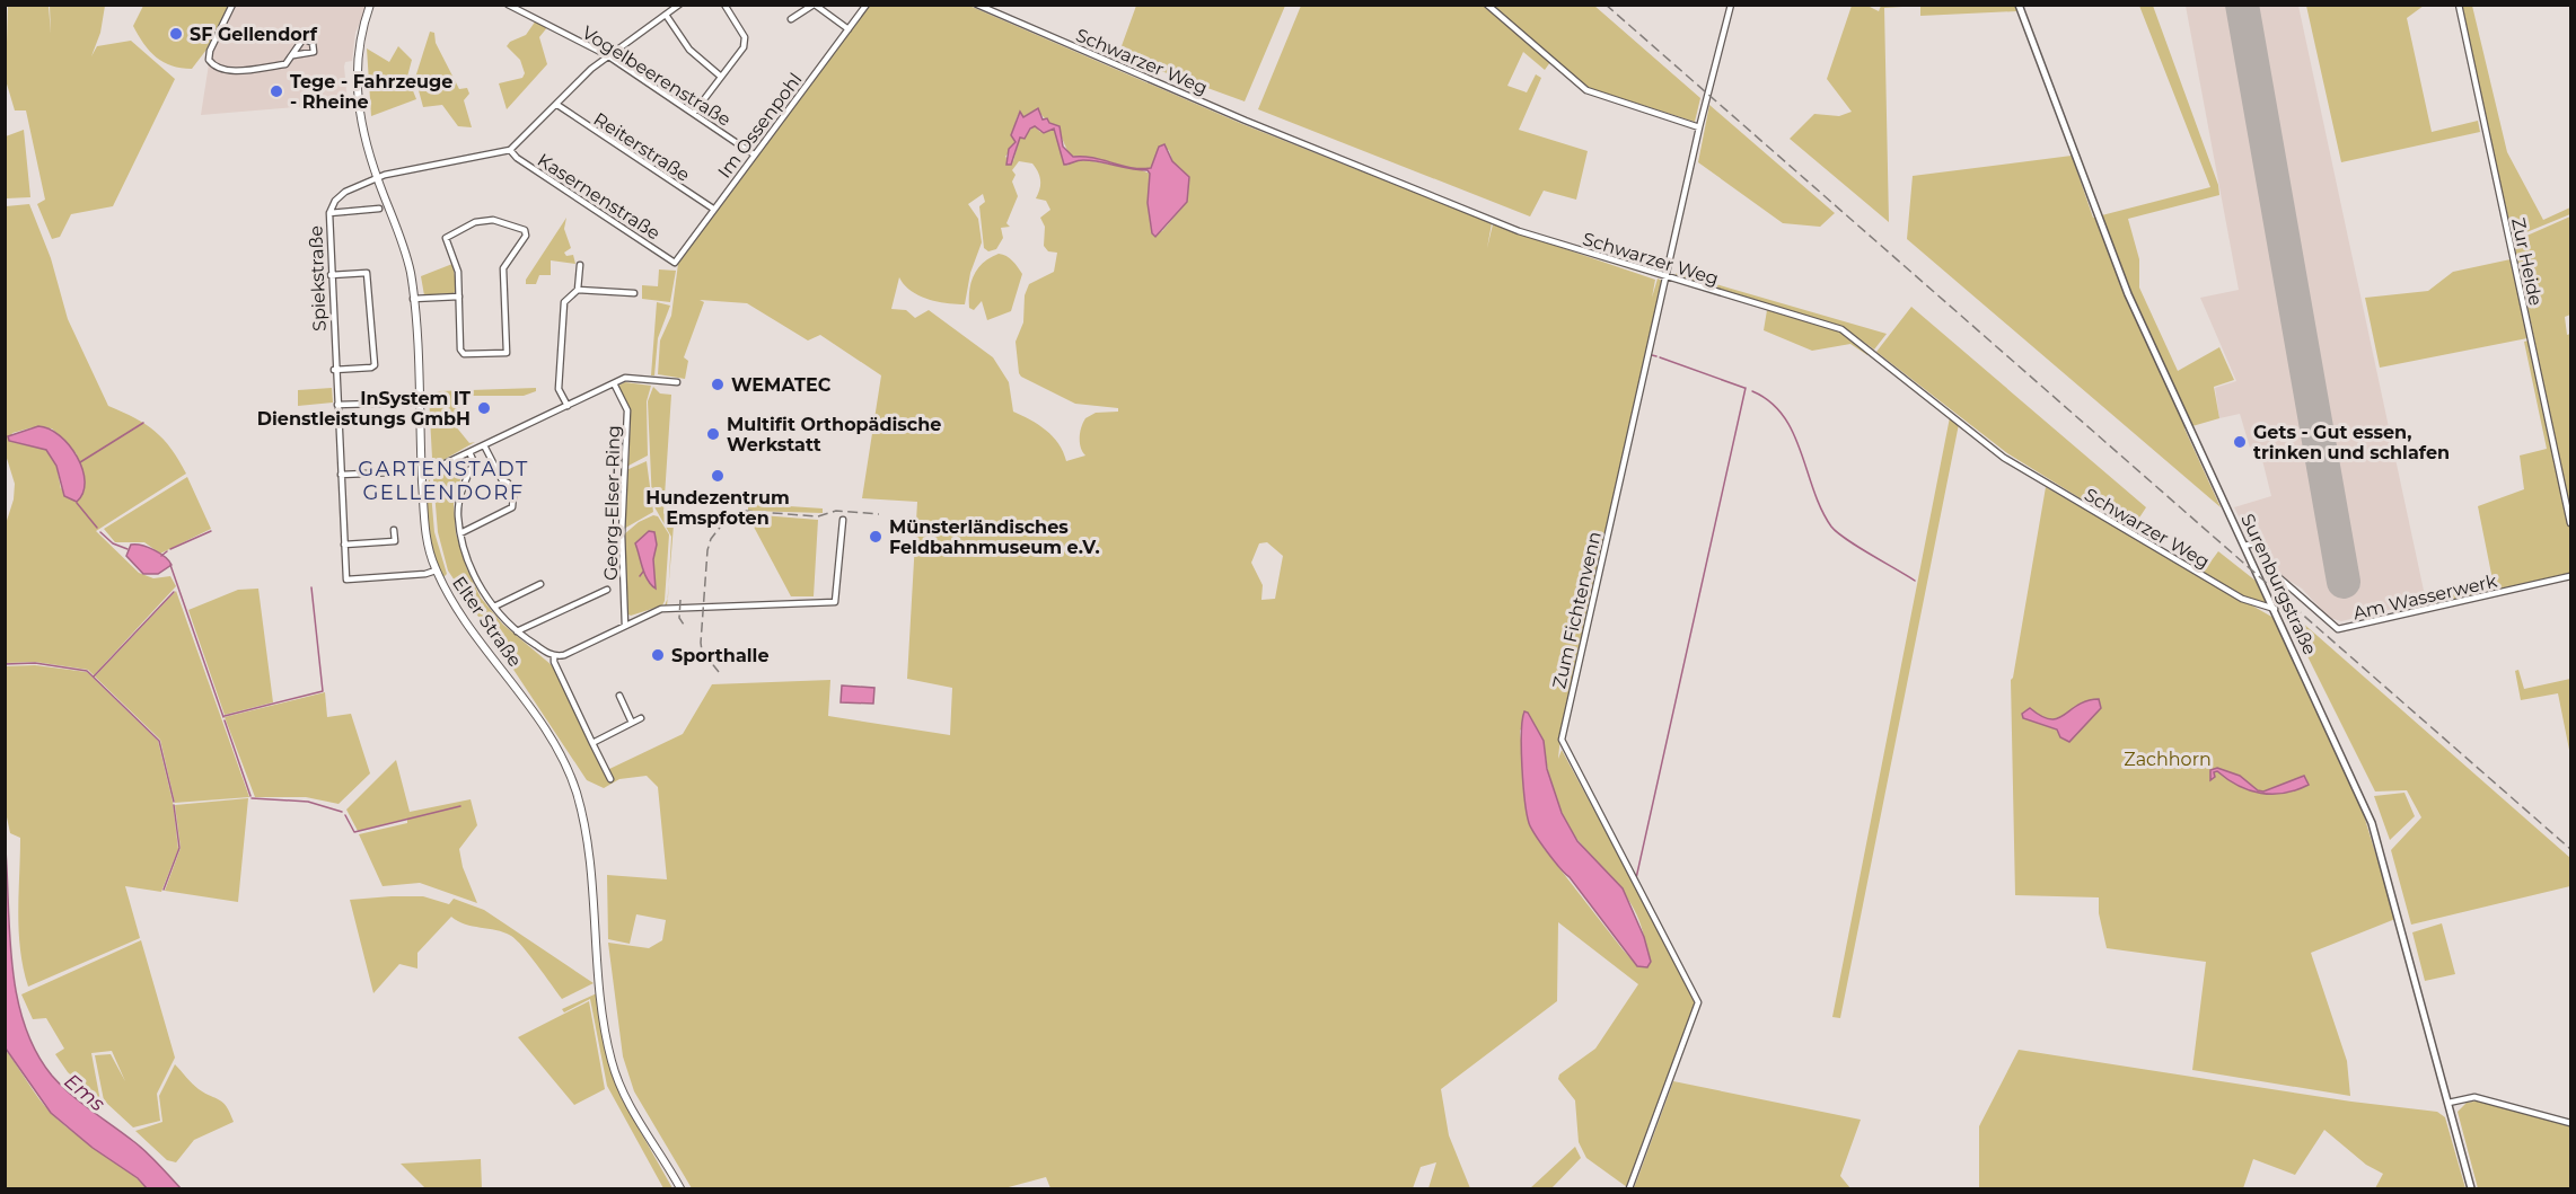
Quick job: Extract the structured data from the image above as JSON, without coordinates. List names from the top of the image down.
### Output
{
  "streets": {
    "main road": ["Elter Straße"],
    "street": [
      "Schwarzer Weg",
      "Vogelbeerenstraße",
      "Im Ossenpohl",
      "Reiterstraße",
      "Kasernenstraße",
      "Zur Heide",
      "Spiekstraße",
      "Georg-Elser-Ring",
      "Surenburgstraße",
      "Am Wasserwerk",
      "Zum Fichtenvenn"
    ]
  },
  "crossings": [
    ["Schwarzer Weg", "Surenburgstraße"],
    ["Schwarzer Weg", "Zum Fichtenvenn"],
    ["Vogelbeerenstraße", "Im Ossenpohl"],
    ["Im Ossenpohl", "Reiterstraße"],
    ["Im Ossenpohl", "Kasernenstraße"],
    ["Kasernenstraße", "Spiekstraße"],
    ["Spiekstraße", "Elter Straße"],
    ["Surenburgstraße", "Am Wasserwerk"]
  ],
  "districts": ["GARTENSTADT GELLENDORF"],
  "water": ["Ems"],
  "parks": ["Zachhorn"],
  "places": [
    "SF Gellendorf",
    "Tege - Fahrzeuge - Rheine",
    "WEMATEC",
    "InSystem IT Dienstleistungs GmbH",
    "Multifit Orthopädische Werkstatt",
    "Gets - Gut essen, trinken und schlafen",
    "Hundezentrum Emspfoten",
    "Münsterländisches Feldbahnmuseum e.V.",
    "Sporthalle"
  ]
}
